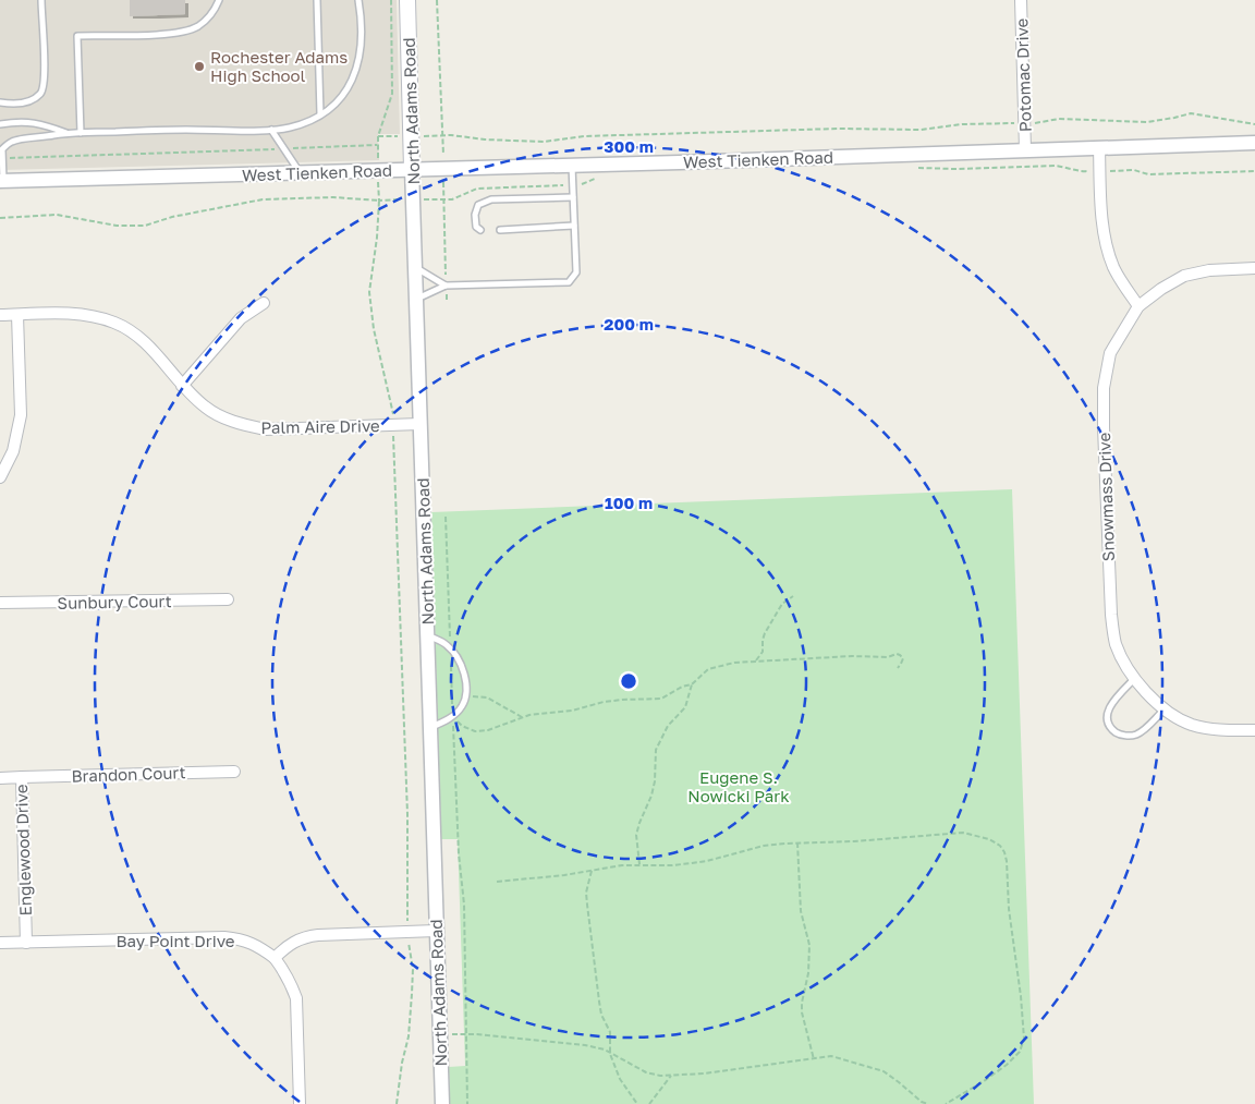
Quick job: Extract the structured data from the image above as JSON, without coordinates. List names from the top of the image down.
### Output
{
  "streets": {
    "main road": ["North Adams Road"],
    "street": [
      "Potomac Drive",
      "West Tienken Road",
      "Palm Aire Drive",
      "Snowmass Drive",
      "Sunbury Court",
      "Brandon Court",
      "Englewood Drive",
      "Bay Point Drive"
    ]
  },
  "crossings": [
    ["Potomac Drive", "West Tienken Road"],
    ["North Adams Road", "West Tienken Road"],
    ["North Adams Road", "Palm Aire Drive"],
    ["Brandon Court", "Englewood Drive"],
    ["Englewood Drive", "Bay Point Drive"]
  ],
  "parks": ["Eugene S. Nowicki Park"],
  "places": ["Rochester Adams High School"],
  "rings": ["300 m", "200 m", "100 m"]
}
